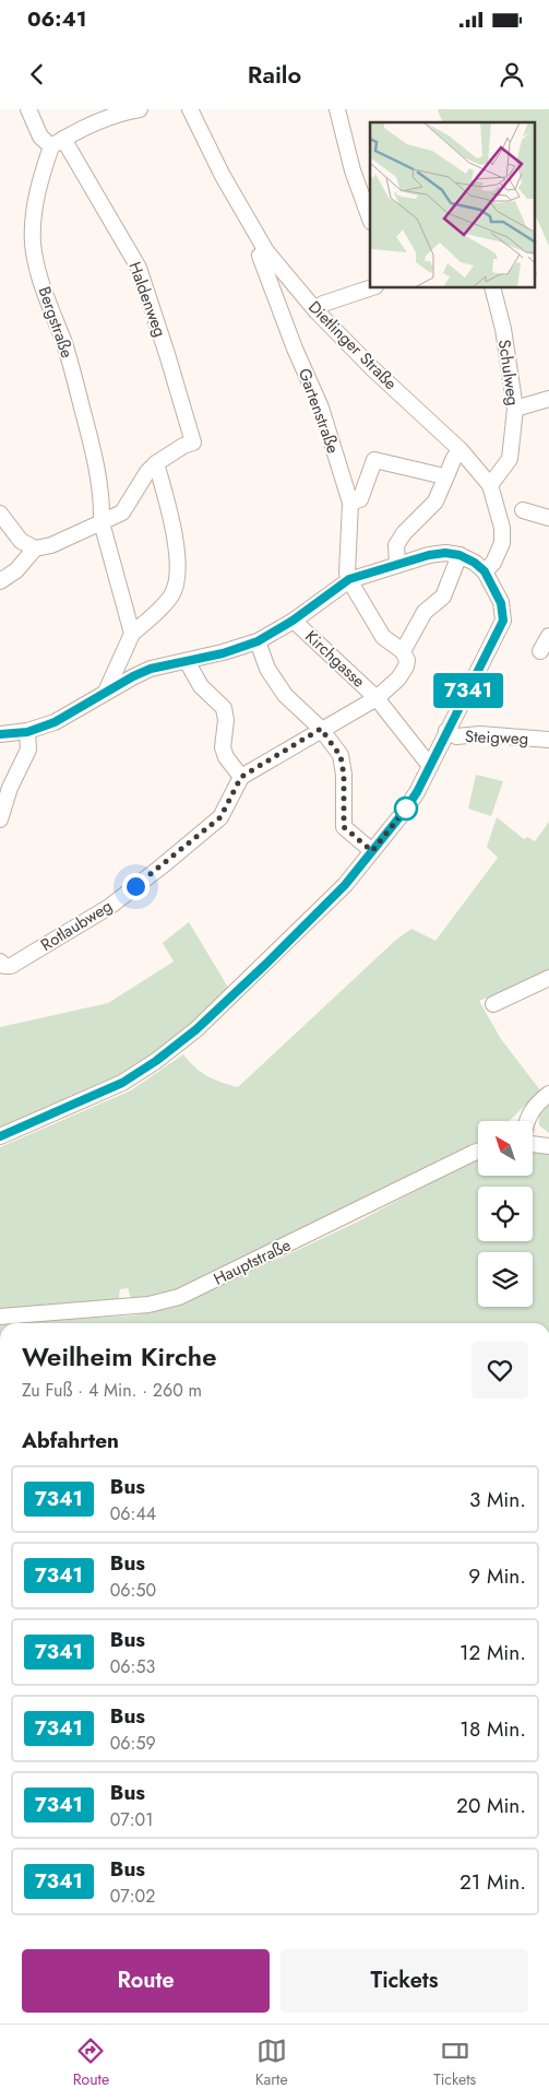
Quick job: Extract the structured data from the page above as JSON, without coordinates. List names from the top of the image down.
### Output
{
  "streets": {
    "street": [
      "Haldenweg",
      "Bergstraße",
      "Dietlinger Straße",
      "Schulweg",
      "Gartenstraße",
      "Kirchgasse",
      "Steigweg",
      "Rotlaubweg",
      "Hauptstraße"
    ]
  },
  "crossings": [
    ["Haldenweg", "Bergstraße"],
    ["Dietlinger Straße", "Schulweg"],
    ["Dietlinger Straße", "Gartenstraße"]
  ],
  "lines": ["bus line 7341"],
  "north": "top left",
  "page": {
    "status": "06:41",
    "header": "Railo",
    "on_map": "7341",
    "heading": [
      ["Weilheim Kirche", "Zu Fuß · 4 Min. · 260 m"],
      "Abfahrten"
    ],
    "list": [
      {
        "mark": "7341",
        "name": "Bus",
        "note": "06:44",
        "value": "3 Min."
      },
      {
        "mark": "7341",
        "name": "Bus",
        "note": "06:50",
        "value": "9 Min."
      },
      {
        "mark": "7341",
        "name": "Bus",
        "note": "06:53",
        "value": "12 Min."
      },
      {
        "mark": "7341",
        "name": "Bus",
        "note": "06:59",
        "value": "18 Min."
      },
      {
        "mark": "7341",
        "name": "Bus",
        "note": "07:01",
        "value": "20 Min."
      },
      {
        "mark": "7341",
        "name": "Bus",
        "note": "07:02",
        "value": "21 Min."
      }
    ],
    "buttons": ["Route", "Tickets"],
    "tabs": ["Route", "Karte", "Tickets"]
  }
}
